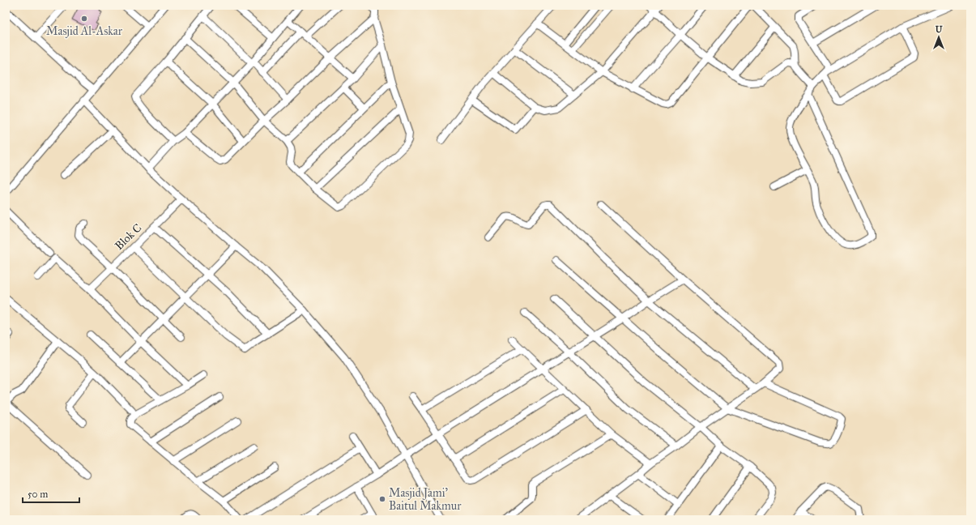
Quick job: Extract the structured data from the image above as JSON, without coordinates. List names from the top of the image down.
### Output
{
  "streets": {
    "street": ["Blok C"]
  },
  "places": ["Masjid Al-Askar", "Masjid Jami' Baitul Makmur"],
  "scale_bar": "50 m",
  "north": "top"
}
